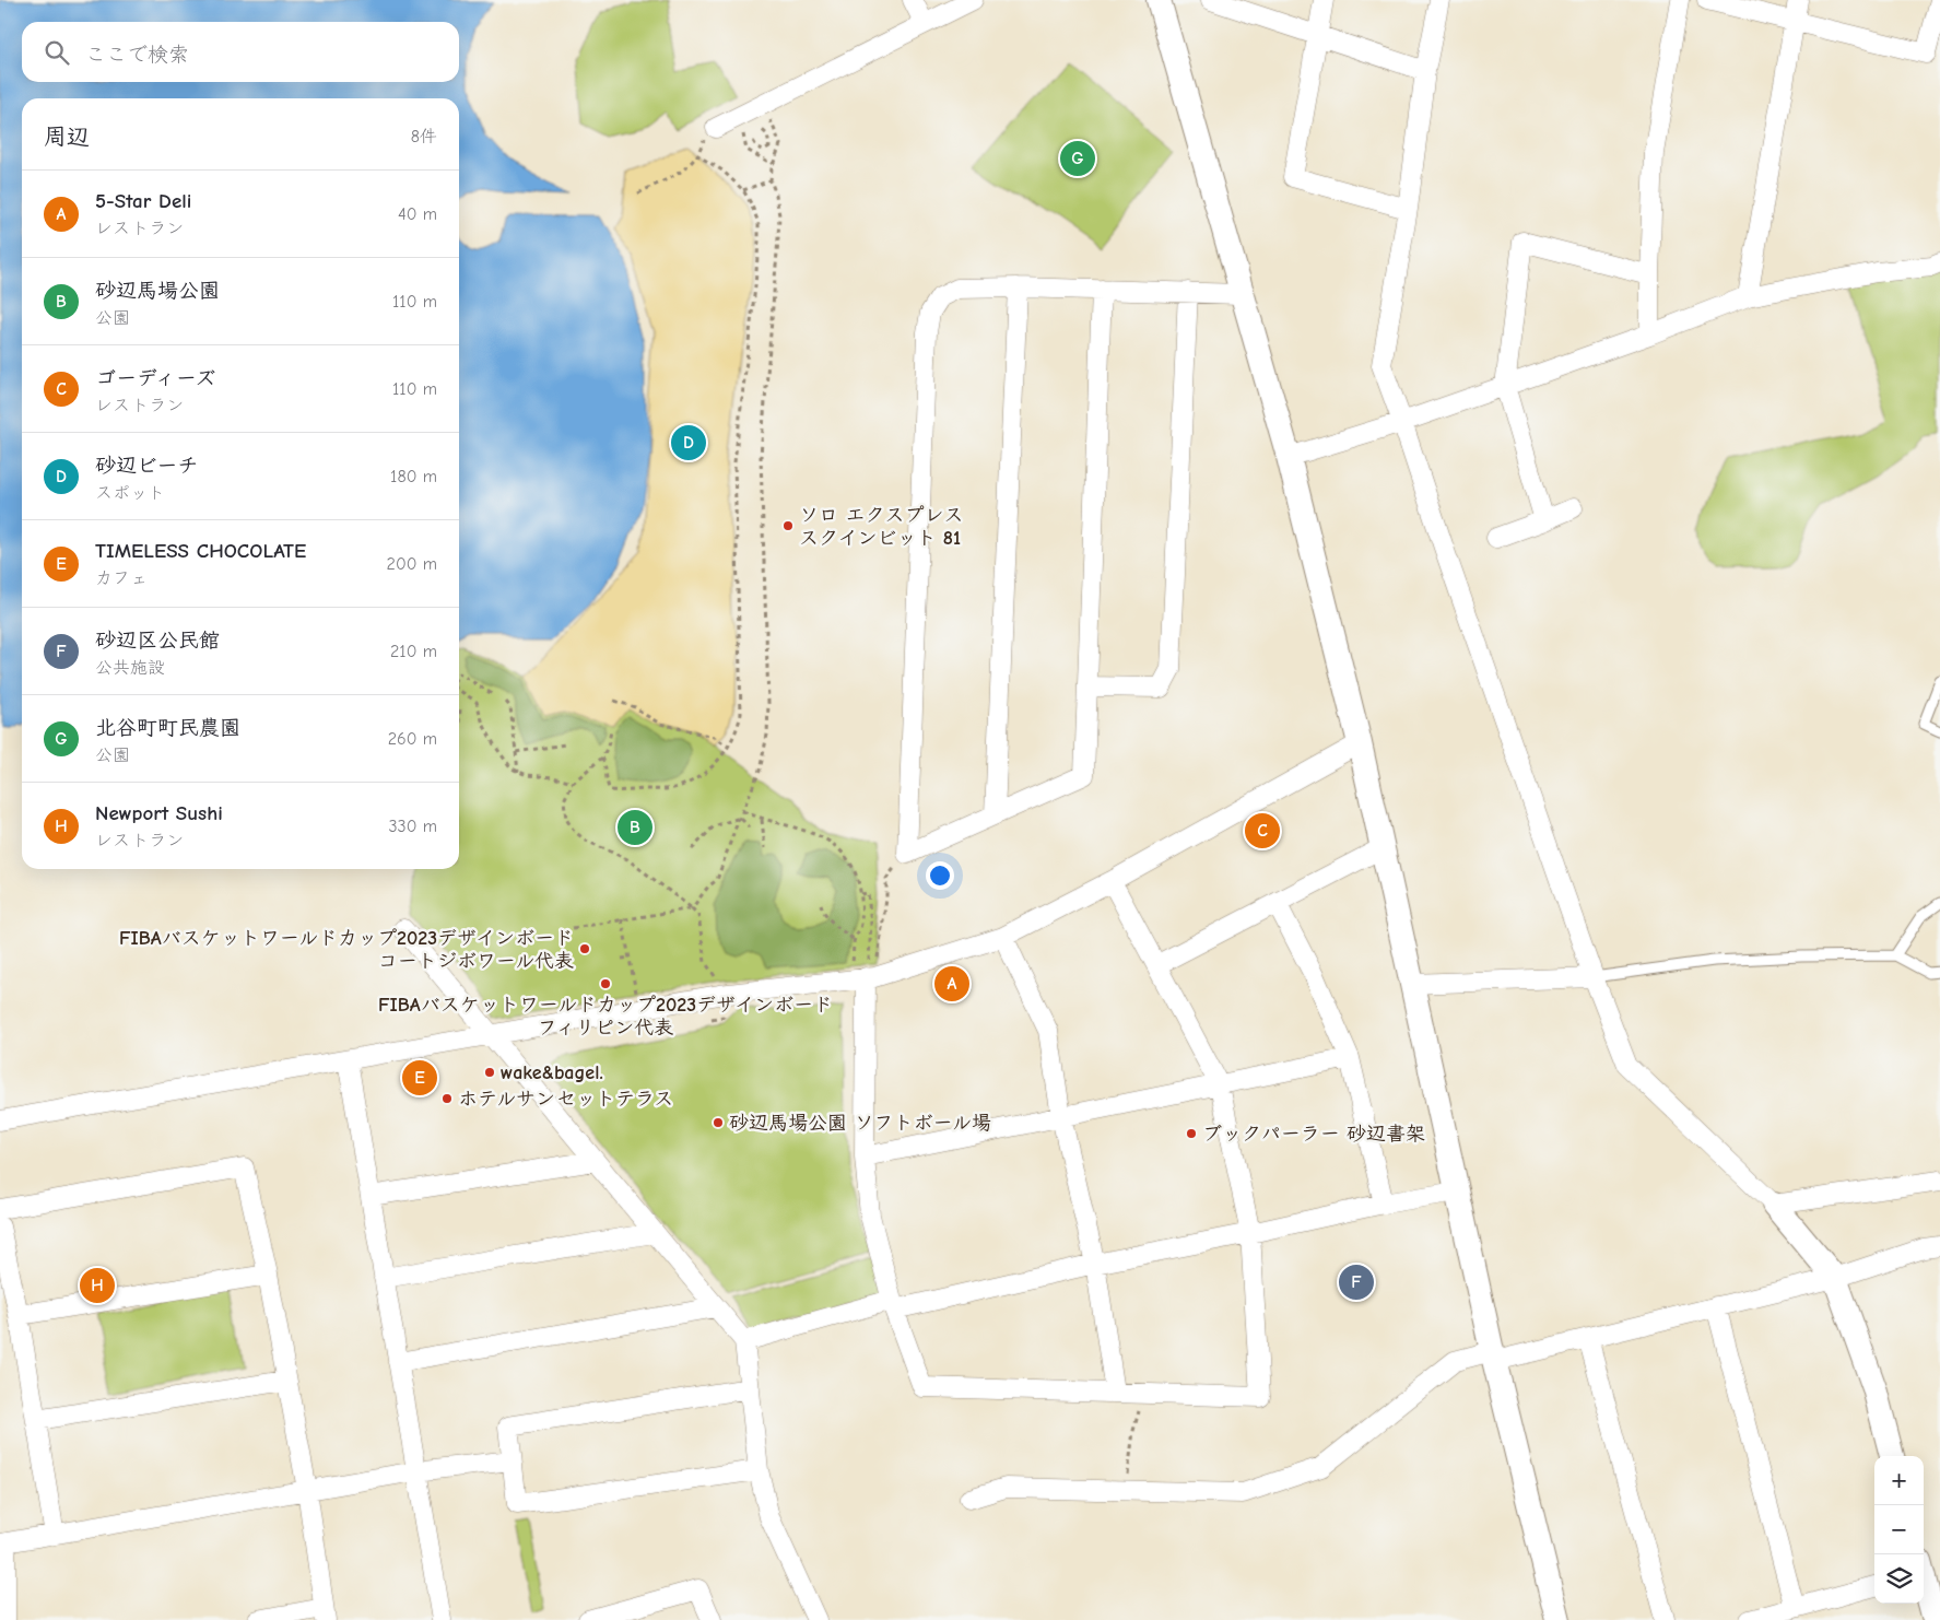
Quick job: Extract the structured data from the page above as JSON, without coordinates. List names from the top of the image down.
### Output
{
  "places": [
    "ソロ エクスプレス スクインビット 81",
    "FIBAバスケットワールドカップ2023デザインボード コートジボワール代表",
    "FIBAバスケットワールドカップ2023デザインボード フィリピン代表",
    "wake&bagel.",
    "ホテルサンセットテラス",
    "砂辺馬場公園 ソフトボール場",
    "ブックパーラー 砂辺書架"
  ],
  "page": {
    "search": "ここで検索",
    "heading": ["周辺", "8件"],
    "pins": [
      "G",
      "D",
      "B",
      "C",
      "A",
      "E",
      "F",
      "H"
    ],
    "list": [
      {
        "mark": "A",
        "name": "5-Star Deli",
        "note": "レストラン",
        "value": "40 m"
      },
      {
        "mark": "B",
        "name": "砂辺馬場公園",
        "note": "公園",
        "value": "110 m"
      },
      {
        "mark": "C",
        "name": "ゴーディーズ",
        "note": "レストラン",
        "value": "110 m"
      },
      {
        "mark": "D",
        "name": "砂辺ビーチ",
        "note": "スポット",
        "value": "180 m"
      },
      {
        "mark": "E",
        "name": "TIMELESS CHOCOLATE",
        "note": "カフェ",
        "value": "200 m"
      },
      {
        "mark": "F",
        "name": "砂辺区公民館",
        "note": "公共施設",
        "value": "210 m"
      },
      {
        "mark": "G",
        "name": "北谷町町民農園",
        "note": "公園",
        "value": "260 m"
      },
      {
        "mark": "H",
        "name": "Newport Sushi",
        "note": "レストラン",
        "value": "330 m"
      }
    ],
    "map_buttons": ["+", "−"]
  }
}
